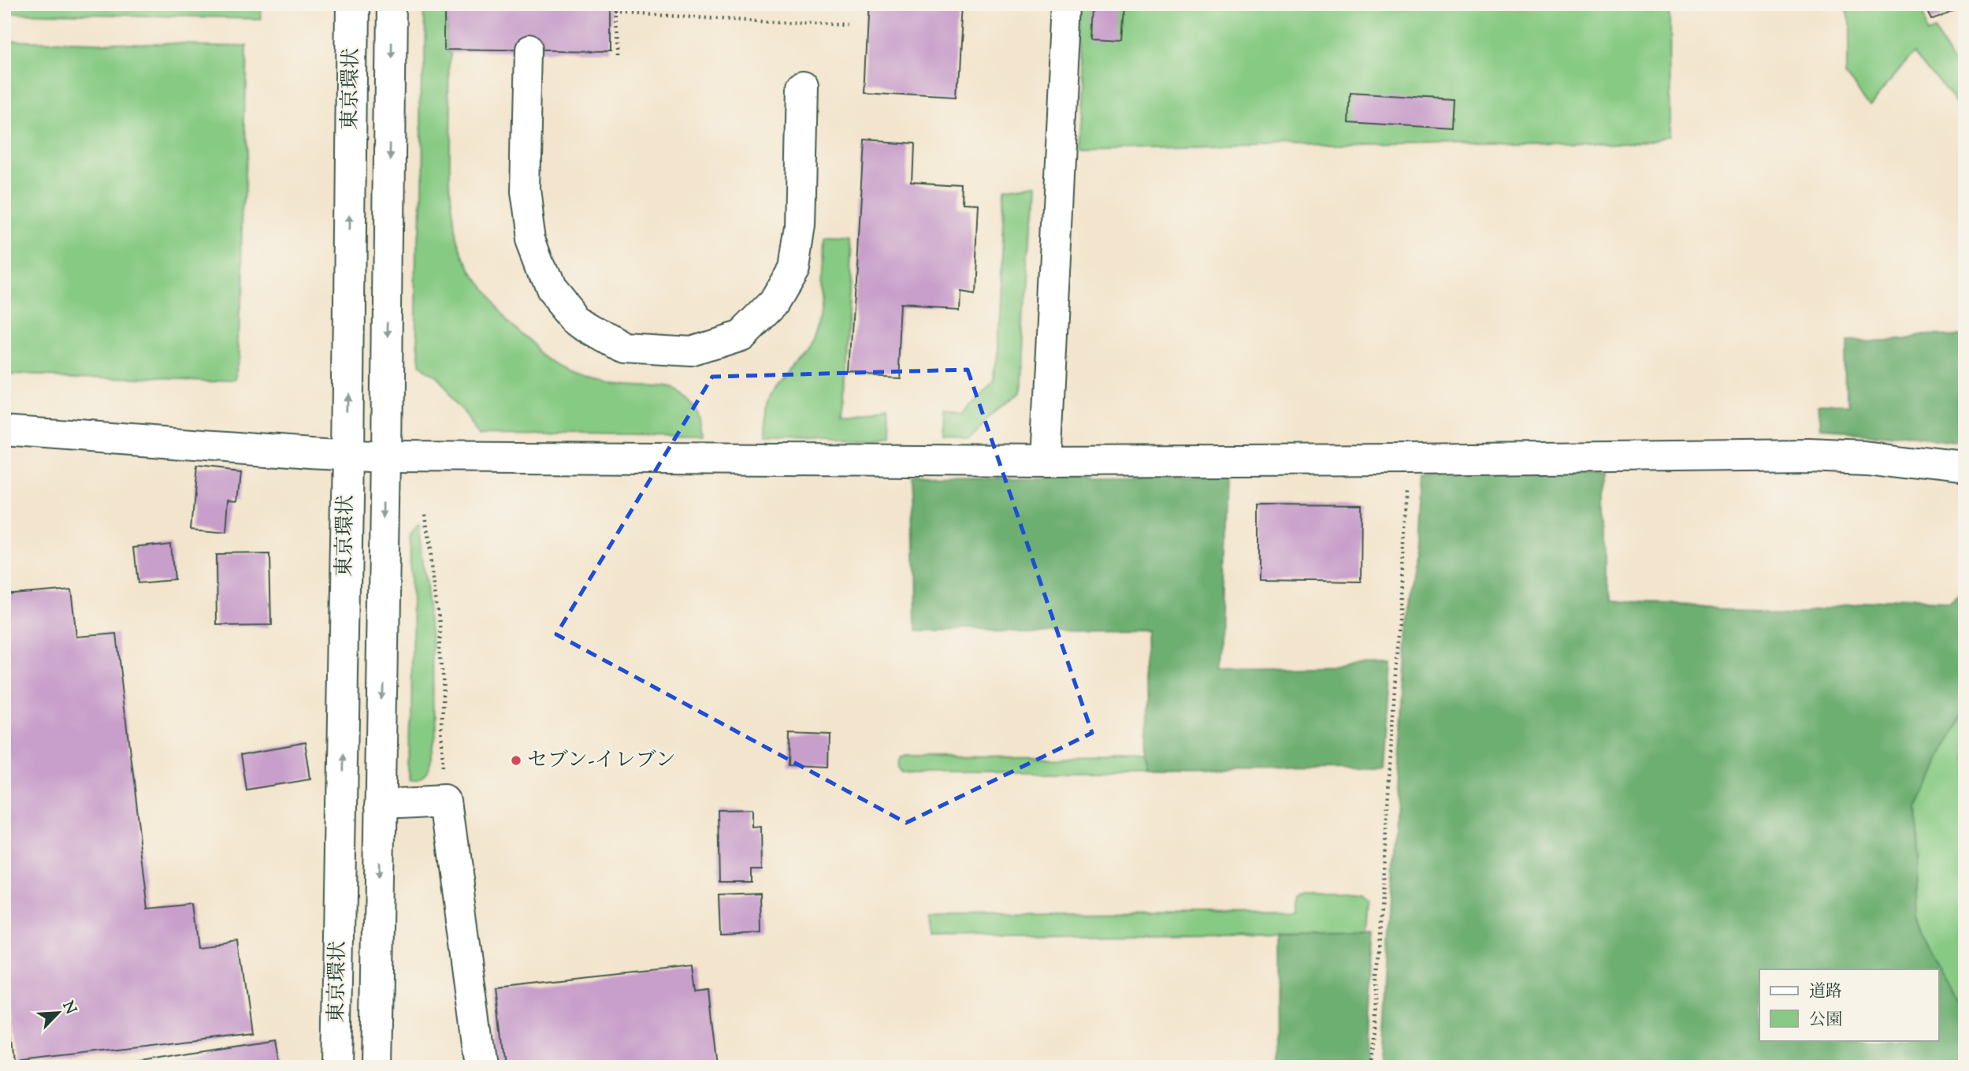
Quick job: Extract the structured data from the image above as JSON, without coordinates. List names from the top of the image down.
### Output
{
  "streets": {
    "main road": ["東京環状"]
  },
  "places": ["セブン-イレブン"],
  "legend": ["道路", "公園"],
  "north": "top right"
}
